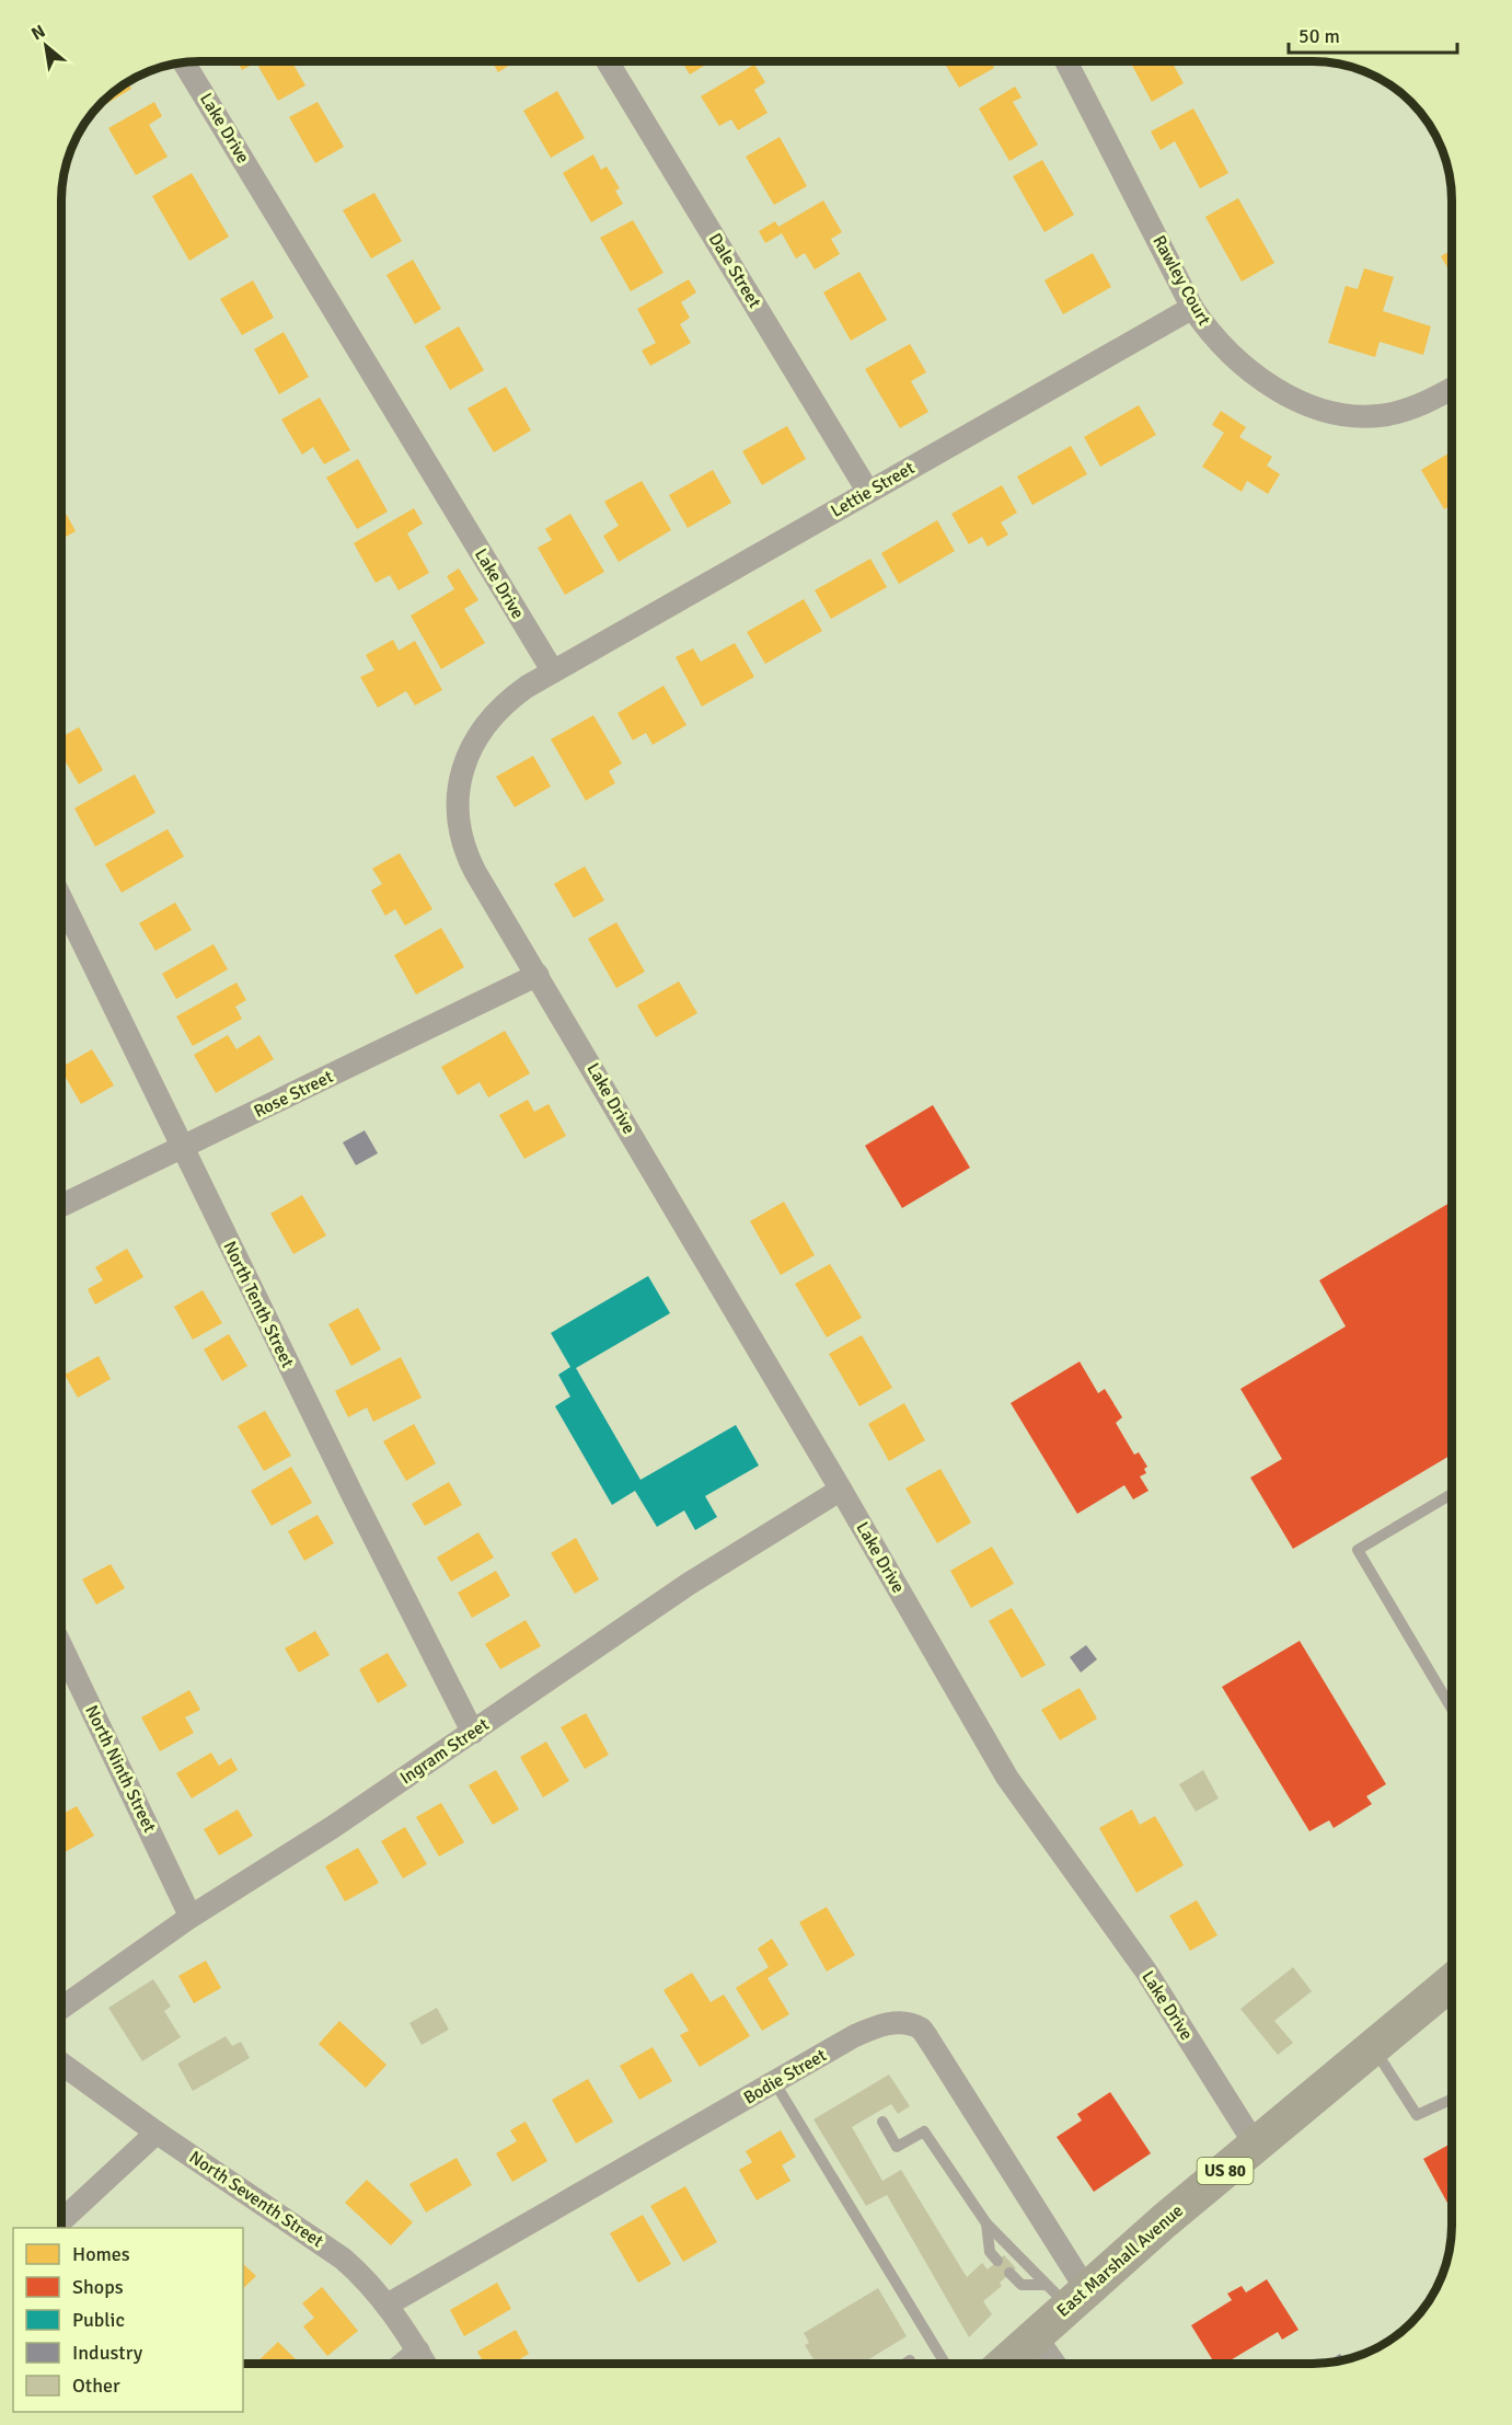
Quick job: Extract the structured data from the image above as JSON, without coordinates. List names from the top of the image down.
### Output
{
  "streets": {
    "main road": ["US 80", "East Marshall Avenue"],
    "street": [
      "Lake Drive",
      "Dale Street",
      "Rawley Court",
      "Lettie Street",
      "Rose Street",
      "North Tenth Street",
      "Ingram Street",
      "North Ninth Street",
      "Bodie Street",
      "North Seventh Street"
    ]
  },
  "crossings": [
    ["Lake Drive", "Lettie Street"],
    ["Lake Drive", "Rose Street"],
    ["Lake Drive", "Ingram Street"],
    ["Lake Drive", "East Marshall Avenue"],
    ["Dale Street", "Lettie Street"],
    ["Rawley Court", "Lettie Street"],
    ["Rose Street", "North Tenth Street"],
    ["North Tenth Street", "Ingram Street"],
    ["Ingram Street", "North Ninth Street"],
    ["Bodie Street", "North Seventh Street"],
    ["Bodie Street", "East Marshall Avenue"]
  ],
  "legend": [
    "Homes",
    "Shops",
    "Public",
    "Industry",
    "Other"
  ],
  "scale_bar": "50 m",
  "north": "top left"
}
